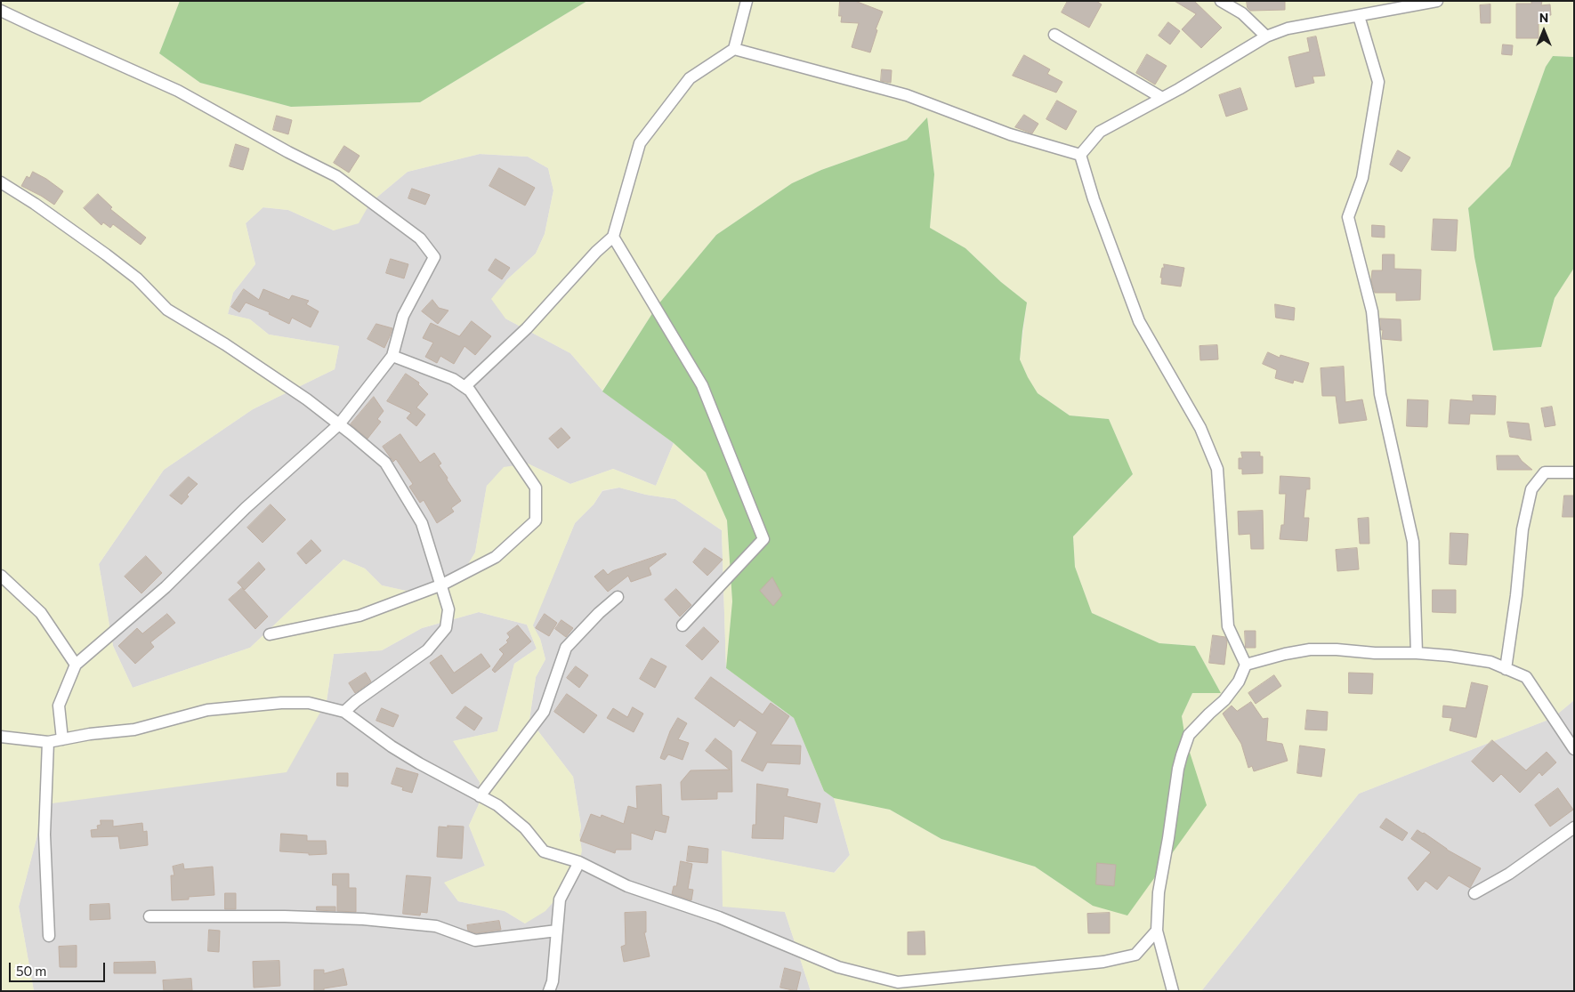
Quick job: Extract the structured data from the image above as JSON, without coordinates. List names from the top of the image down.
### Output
{
  "scale_bar": "50 m",
  "north": "top"
}
